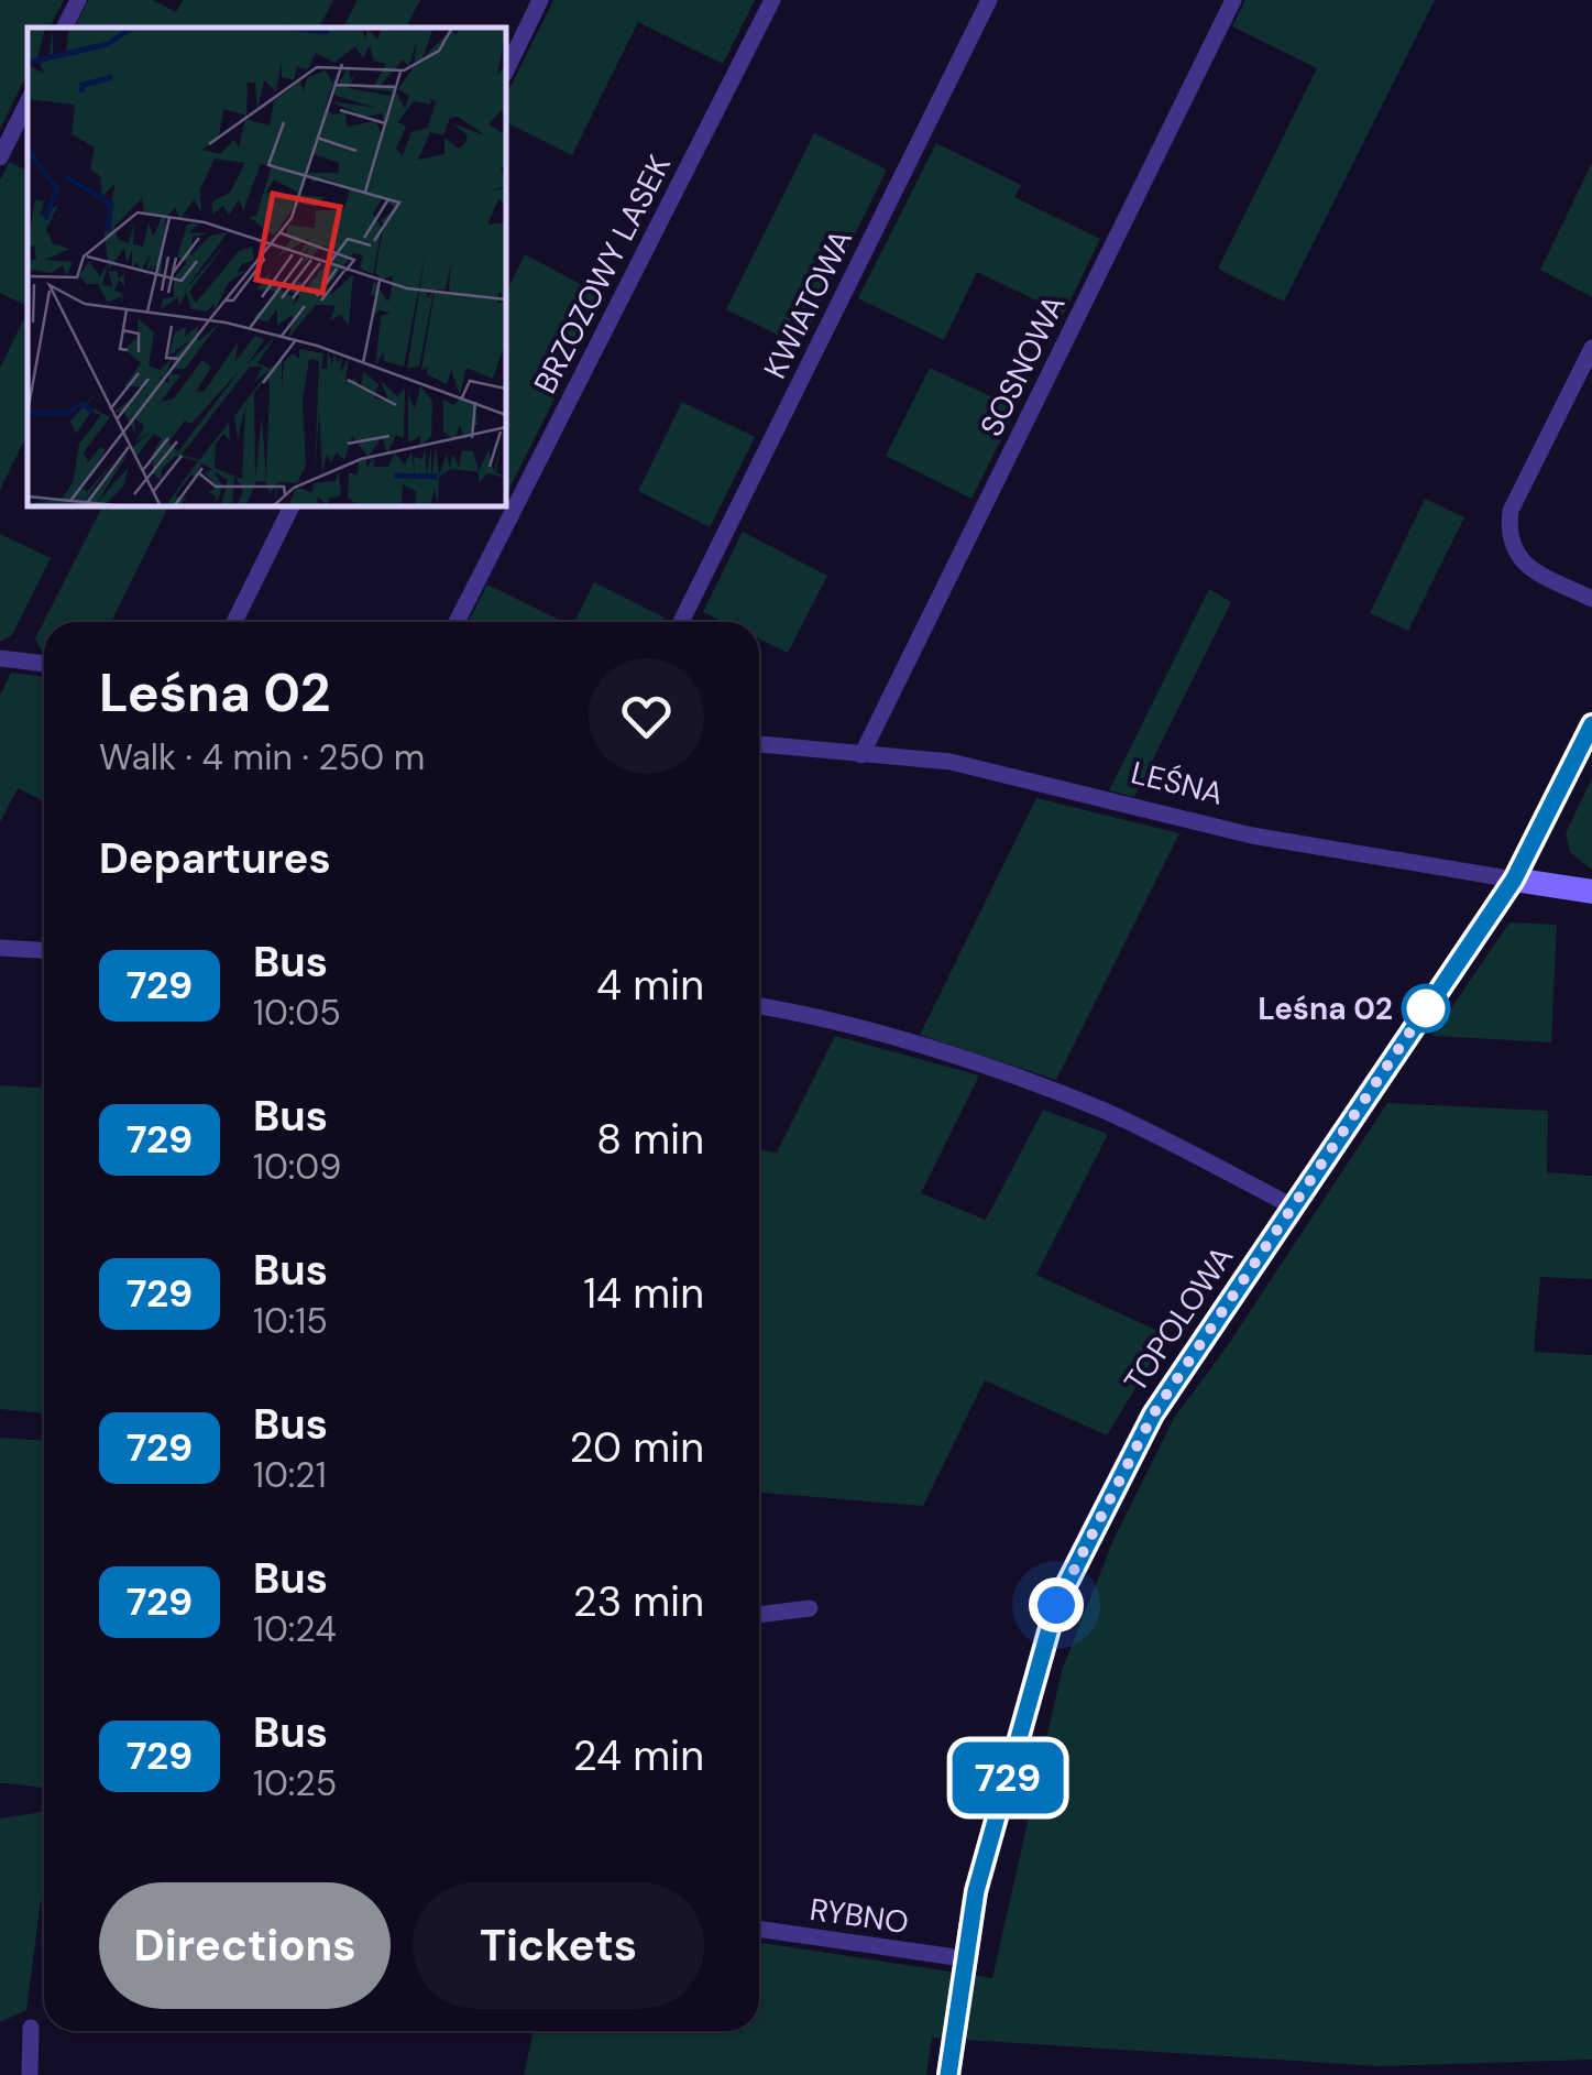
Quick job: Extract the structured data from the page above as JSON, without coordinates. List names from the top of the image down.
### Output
{
  "streets": {
    "street": [
      "BRZOZOWY LASEK",
      "KWIATOWA",
      "SOSNOWA",
      "LEŚNA",
      "TOPOLOWA",
      "RYBNO"
    ]
  },
  "crossings": [
    ["SOSNOWA", "LEŚNA"],
    ["LEŚNA", "TOPOLOWA"],
    ["TOPOLOWA", "RYBNO"]
  ],
  "places": ["Leśna 02"],
  "lines": ["bus line 729"],
  "page": {
    "on_map": "729",
    "heading": [
      ["Leśna 02", "Walk · 4 min · 250 m"],
      "Departures"
    ],
    "list": [
      {
        "mark": "729",
        "name": "Bus",
        "note": "10:05",
        "value": "4 min"
      },
      {
        "mark": "729",
        "name": "Bus",
        "note": "10:09",
        "value": "8 min"
      },
      {
        "mark": "729",
        "name": "Bus",
        "note": "10:15",
        "value": "14 min"
      },
      {
        "mark": "729",
        "name": "Bus",
        "note": "10:21",
        "value": "20 min"
      },
      {
        "mark": "729",
        "name": "Bus",
        "note": "10:24",
        "value": "23 min"
      },
      {
        "mark": "729",
        "name": "Bus",
        "note": "10:25",
        "value": "24 min"
      }
    ],
    "buttons": ["Directions", "Tickets"]
  }
}
